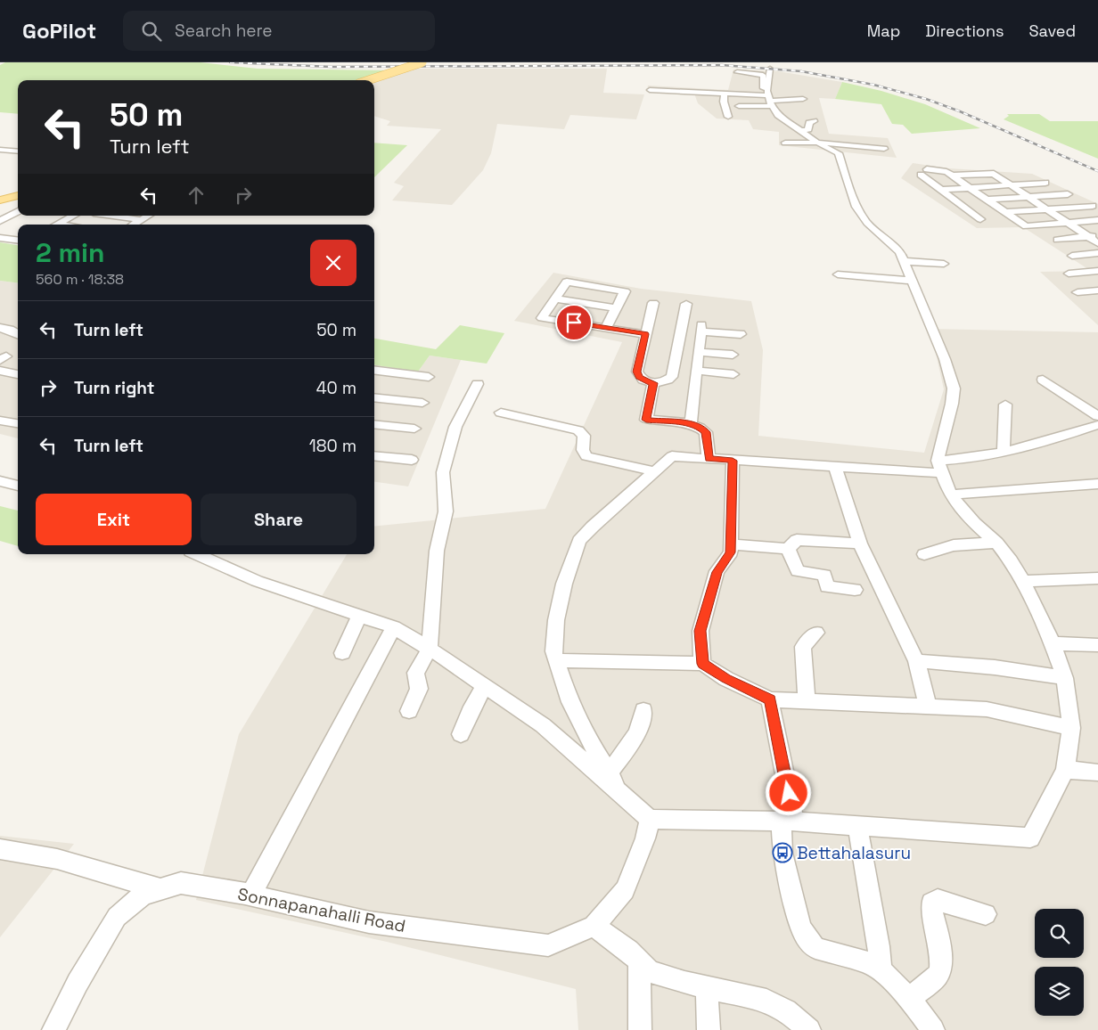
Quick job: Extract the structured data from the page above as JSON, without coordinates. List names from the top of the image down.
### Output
{
  "streets": {
    "street": ["Sonnapanahalli Road"]
  },
  "places": {
    "bus stop": ["Bettahalasuru"]
  },
  "page": {
    "header": "GoPilot",
    "search": "Search here",
    "nav": ["Map", "Directions", "Saved"],
    "turn": ["50 m", "Turn left"],
    "heading": ["2 min", "560 m · 18:38"],
    "list": [
      {
        "name": "Turn left",
        "value": "50 m"
      },
      {
        "name": "Turn right",
        "value": "40 m"
      },
      {
        "name": "Turn left",
        "value": "180 m"
      }
    ],
    "buttons": ["Exit", "Share"]
  }
}
